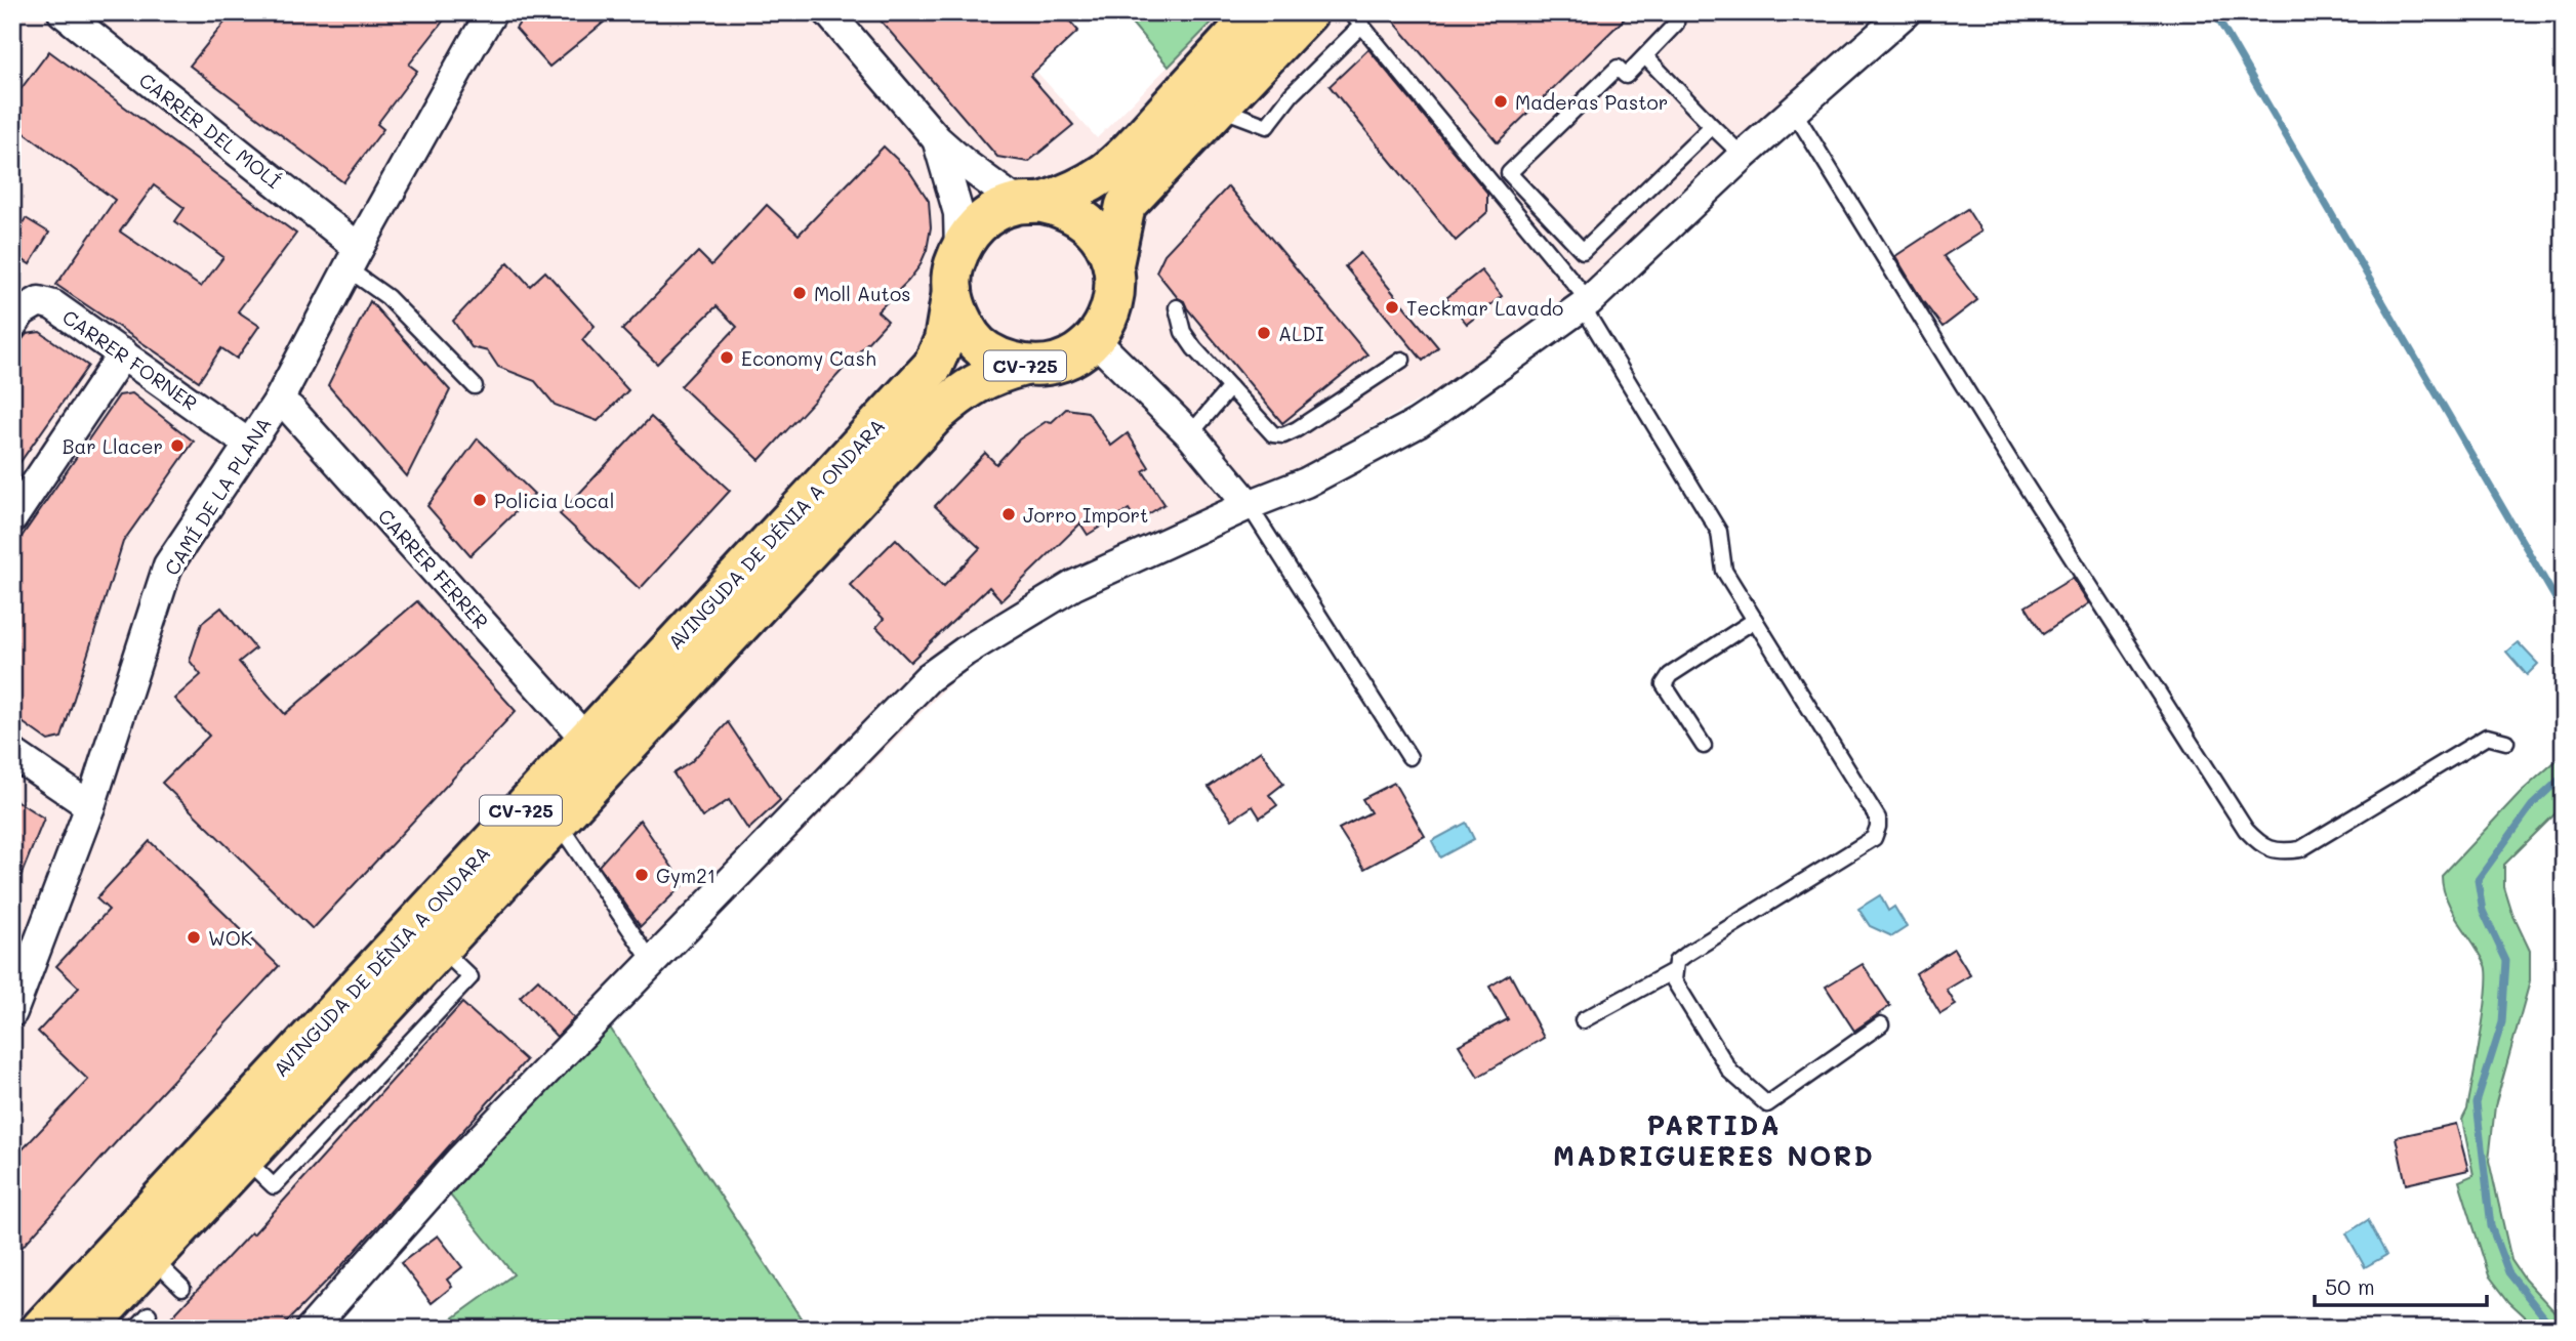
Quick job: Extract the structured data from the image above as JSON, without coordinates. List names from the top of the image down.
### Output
{
  "streets": {
    "main road": ["CV-725", "AVINGUDA DE DÉNIA A ONDARA"],
    "street": [
      "CARRER DEL MOLÍ",
      "CARRER FORNER",
      "CAMÍ DE LA PLANA",
      "CARRER FERRER"
    ]
  },
  "crossings": [
    ["CARRER DEL MOLÍ", "CAMÍ DE LA PLANA"],
    ["CARRER FORNER", "CAMÍ DE LA PLANA"],
    ["CV-725", "AVINGUDA DE DÉNIA A ONDARA"],
    ["CAMÍ DE LA PLANA", "CARRER FERRER"],
    ["AVINGUDA DE DÉNIA A ONDARA", "CARRER FERRER"]
  ],
  "districts": ["PARTIDA MADRIGUERES NORD"],
  "places": [
    "Maderas Pastor",
    "Moll Autos",
    "Teckmar Lavado",
    "ALDI",
    "Economy Cash",
    "Bar Llacer",
    "Policia Local",
    "Jorro Import",
    "Gym21",
    "WOK"
  ],
  "scale_bar": "50 m"
}
